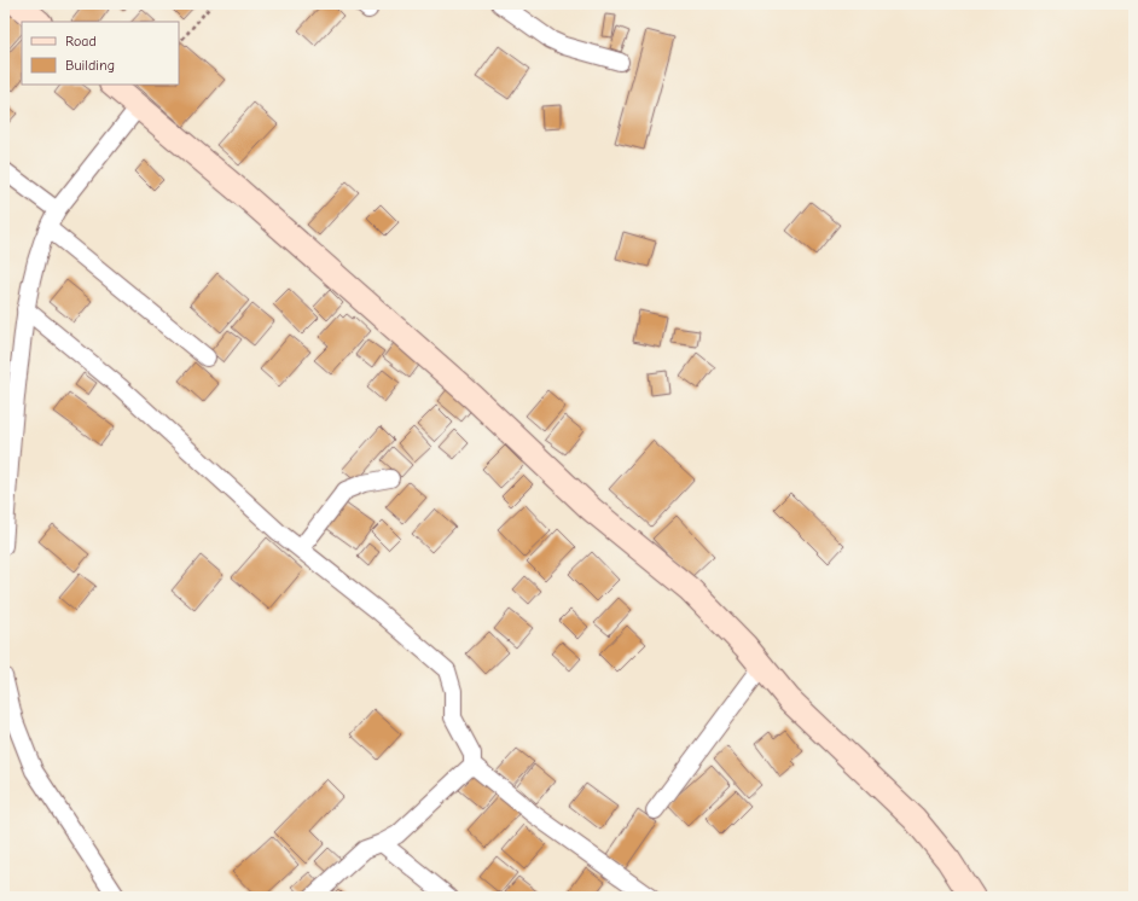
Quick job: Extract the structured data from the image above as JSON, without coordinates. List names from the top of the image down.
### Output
{
  "legend": ["Road", "Building"]
}
